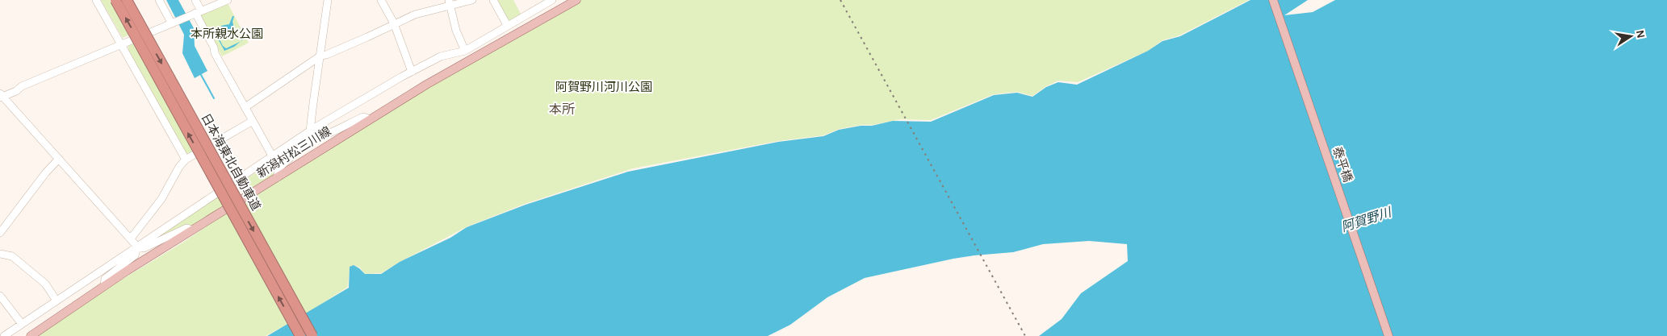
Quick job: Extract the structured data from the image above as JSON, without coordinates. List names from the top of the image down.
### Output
{
  "streets": {
    "highway": ["日本海東北自動車道"],
    "main road": ["新潟村松三川線", "泰平橋"]
  },
  "districts": ["本所"],
  "water": ["阿賀野川"],
  "parks": ["本所親水公園", "阿賀野川河川公園"],
  "north": "right"
}
